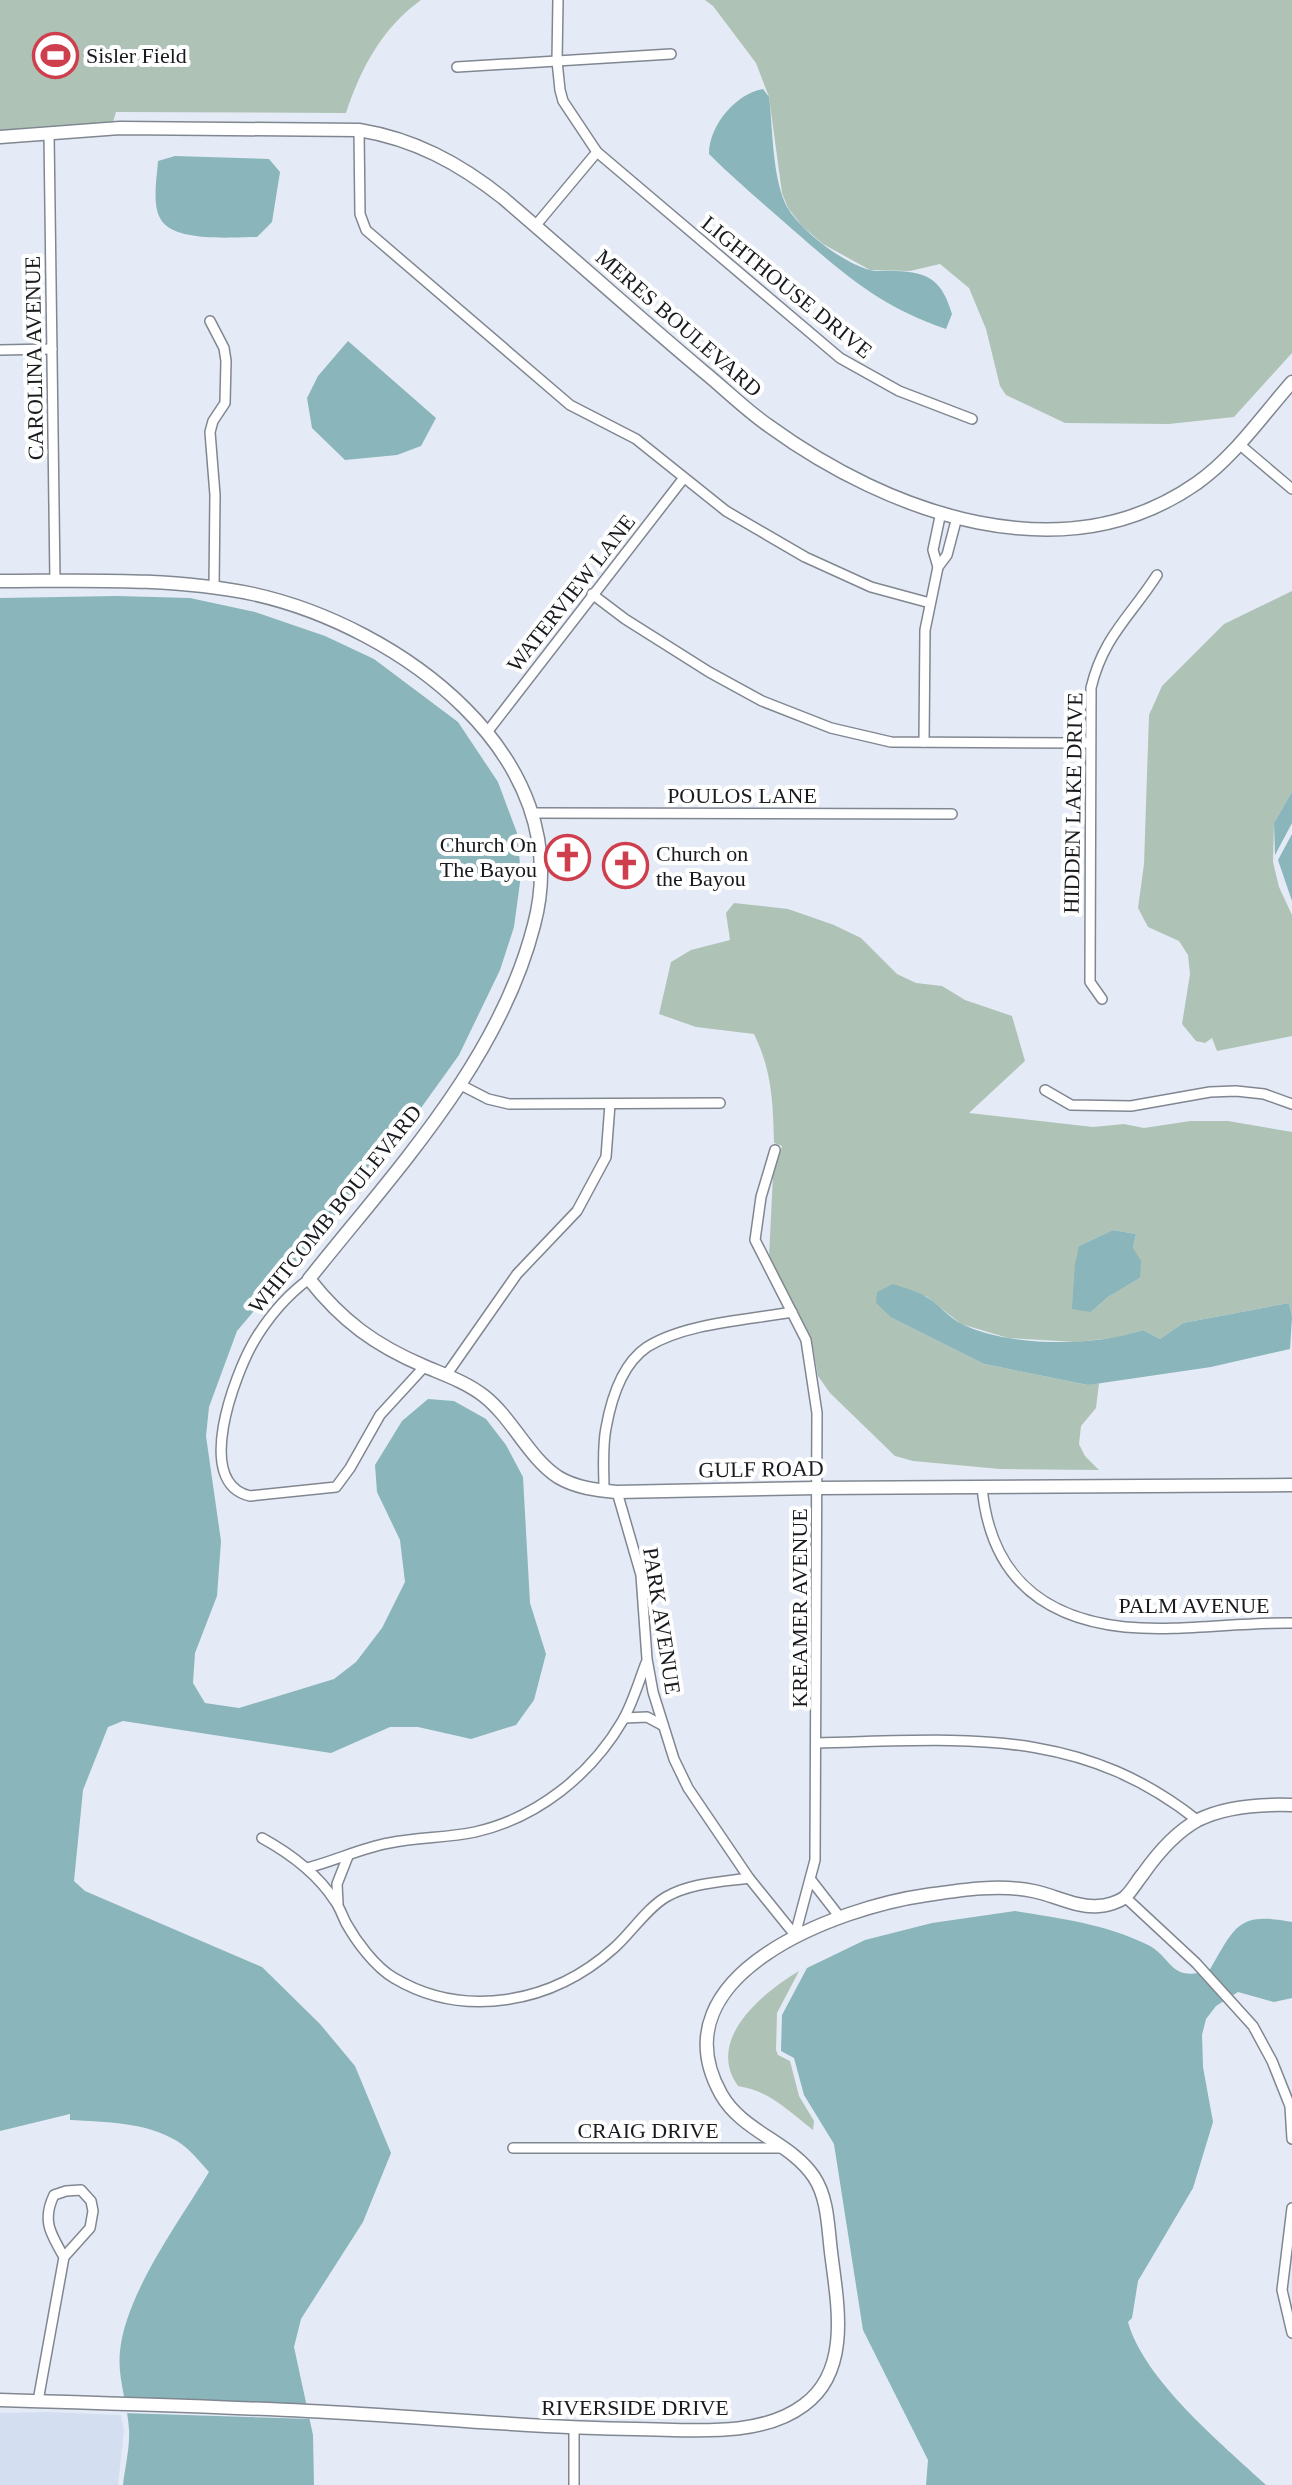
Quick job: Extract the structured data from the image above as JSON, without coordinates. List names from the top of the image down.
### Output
{
  "streets": {
    "street": [
      "LIGHTHOUSE DRIVE",
      "MERES BOULEVARD",
      "CAROLINA AVENUE",
      "WATERVIEW LANE",
      "POULOS LANE",
      "HIDDEN LAKE DRIVE",
      "WHITCOMB BOULEVARD",
      "GULF ROAD",
      "PALM AVENUE",
      "KREAMER AVENUE",
      "PARK AVENUE",
      "CRAIG DRIVE",
      "RIVERSIDE DRIVE"
    ]
  },
  "crossings": [
    ["MERES BOULEVARD", "CAROLINA AVENUE"],
    ["CAROLINA AVENUE", "WHITCOMB BOULEVARD"],
    ["WATERVIEW LANE", "WHITCOMB BOULEVARD"],
    ["POULOS LANE", "WHITCOMB BOULEVARD"],
    ["WHITCOMB BOULEVARD", "GULF ROAD"],
    ["GULF ROAD", "PALM AVENUE"],
    ["GULF ROAD", "KREAMER AVENUE"],
    ["GULF ROAD", "PARK AVENUE"],
    ["KREAMER AVENUE", "PARK AVENUE"],
    ["KREAMER AVENUE", "RIVERSIDE DRIVE"],
    ["PARK AVENUE", "RIVERSIDE DRIVE"],
    ["CRAIG DRIVE", "RIVERSIDE DRIVE"]
  ],
  "places": {
    "sports": ["Sisler Field"],
    "church": ["Church On The Bayou", "Church on the Bayou"]
  }
}
